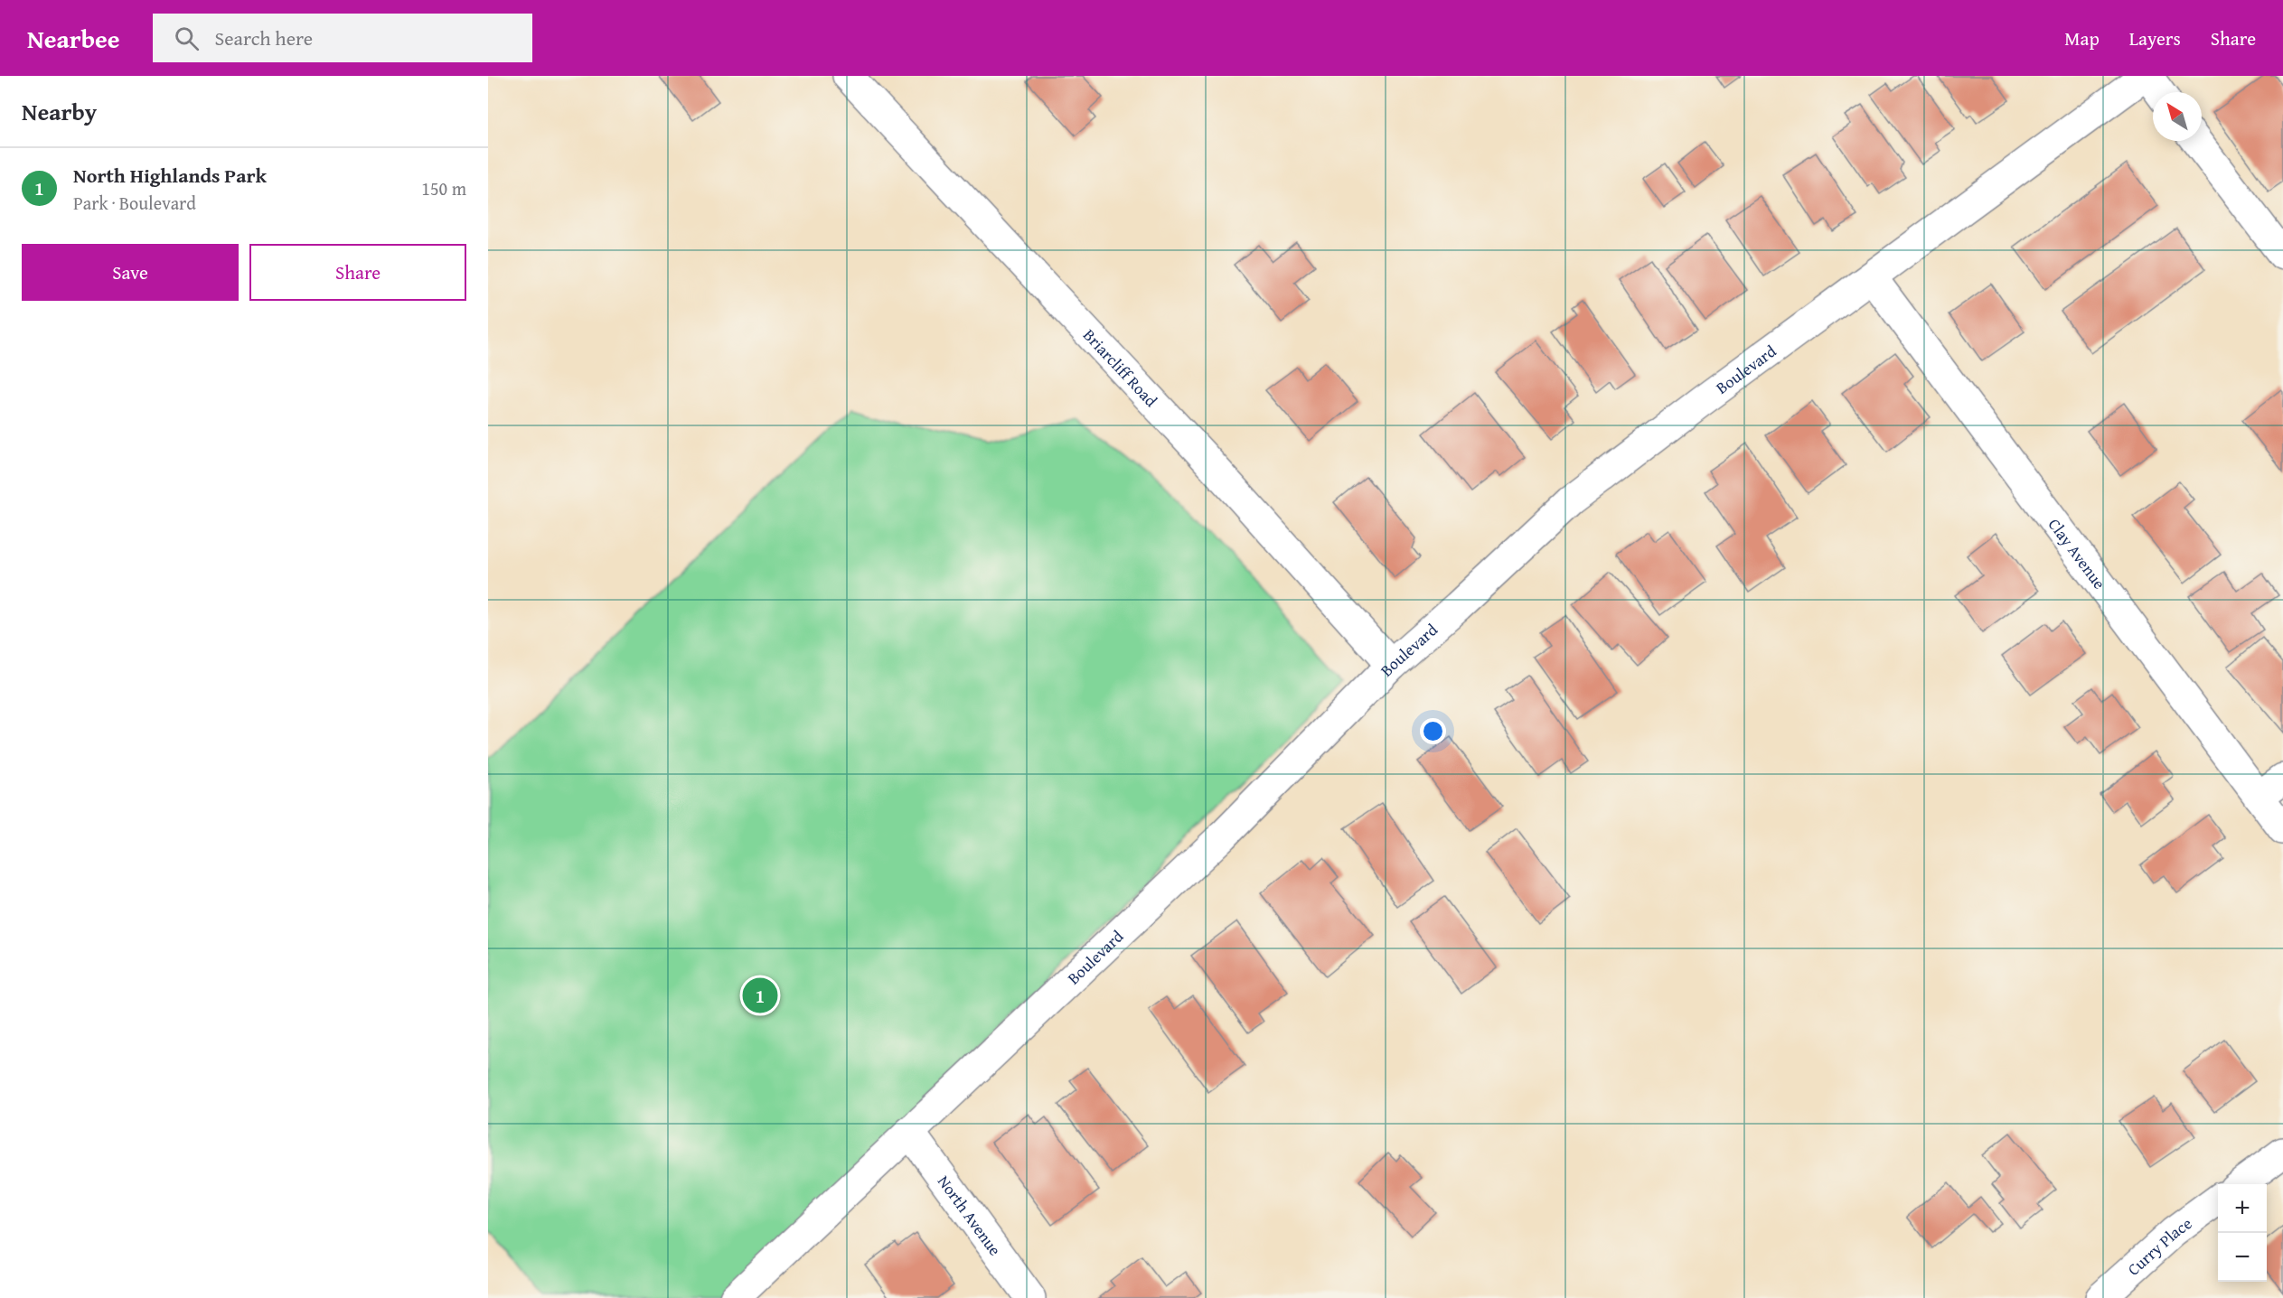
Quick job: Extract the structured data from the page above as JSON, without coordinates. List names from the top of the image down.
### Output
{
  "streets": {
    "street": [
      "Briarcliff Road",
      "Boulevard",
      "Clay Avenue",
      "North Avenue",
      "Curry Place"
    ]
  },
  "crossings": [
    ["Briarcliff Road", "Boulevard"],
    ["Boulevard", "Clay Avenue"],
    ["Boulevard", "North Avenue"]
  ],
  "north": "top left",
  "page": {
    "header": "Nearbee",
    "search": "Search here",
    "nav": ["Map", "Layers", "Share"],
    "heading": "Nearby",
    "list": [
      {
        "mark": "1",
        "name": "North Highlands Park",
        "note": "Park · Boulevard",
        "value": "150 m"
      }
    ],
    "buttons": ["Save", "Share"],
    "pins": "1",
    "map_buttons": ["+", "−"]
  }
}
